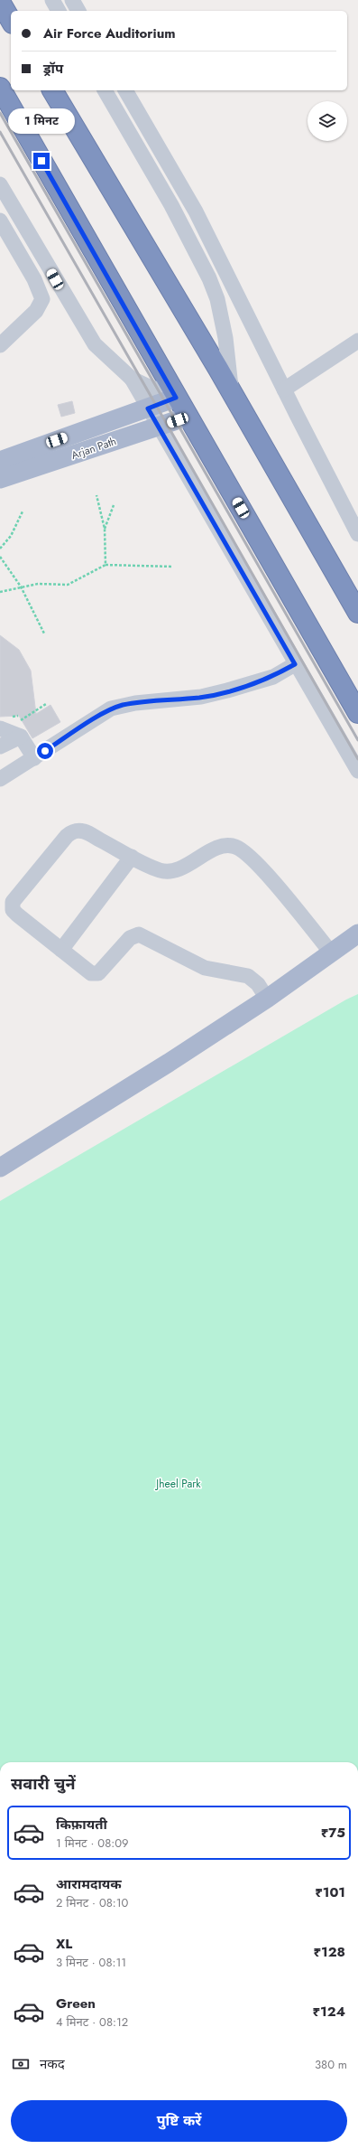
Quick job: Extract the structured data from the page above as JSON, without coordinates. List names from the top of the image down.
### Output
{
  "streets": {
    "main road": ["Arjan Path"]
  },
  "parks": ["Jheel Park"],
  "page": {
    "banner": ["Air Force Auditorium", "ड्रॉप"],
    "bubble": "1 मिनट",
    "heading": "सवारी चुनें",
    "list": [
      {
        "name": "किफ़ायती",
        "note": "1 मिनट · 08:09",
        "value": "₹75"
      },
      {
        "name": "आरामदायक",
        "note": "2 मिनट · 08:10",
        "value": "₹101"
      },
      {
        "name": "XL",
        "note": "3 मिनट · 08:11",
        "value": "₹128"
      },
      {
        "name": "Green",
        "note": "4 मिनट · 08:12",
        "value": "₹124"
      }
    ],
    "pay": ["नकद", "380 m"],
    "buttons": "पुष्टि करें"
  }
}
